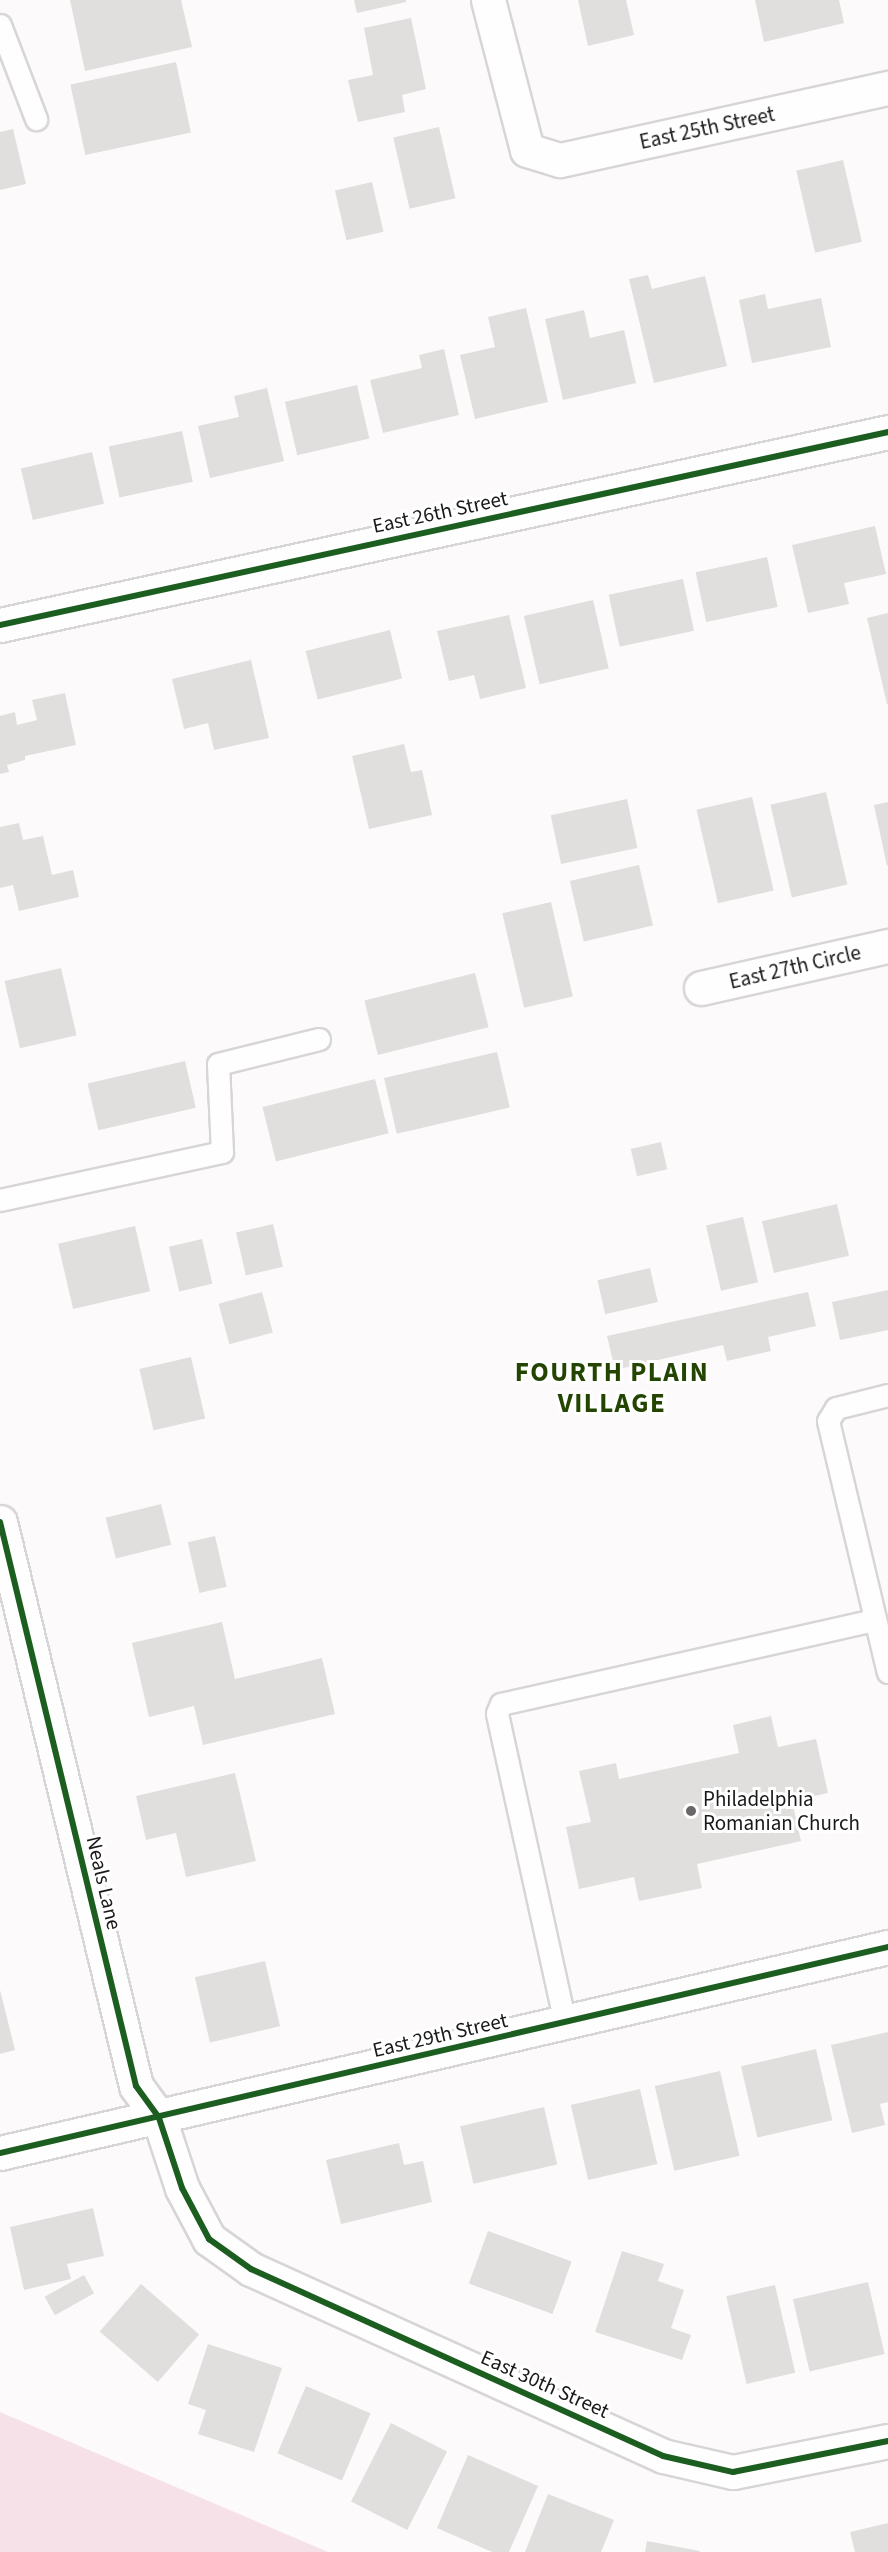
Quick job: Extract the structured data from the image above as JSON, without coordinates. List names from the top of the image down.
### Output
{
  "streets": {
    "street": [
      "East 25th Street",
      "East 26th Street",
      "East 27th Circle",
      "Neals Lane",
      "East 29th Street",
      "East 30th Street"
    ]
  },
  "crossings": [
    ["Neals Lane", "East 29th Street"],
    ["Neals Lane", "East 30th Street"]
  ],
  "districts": ["FOURTH PLAIN VILLAGE"],
  "places": ["Philadelphia Romanian Church"]
}
